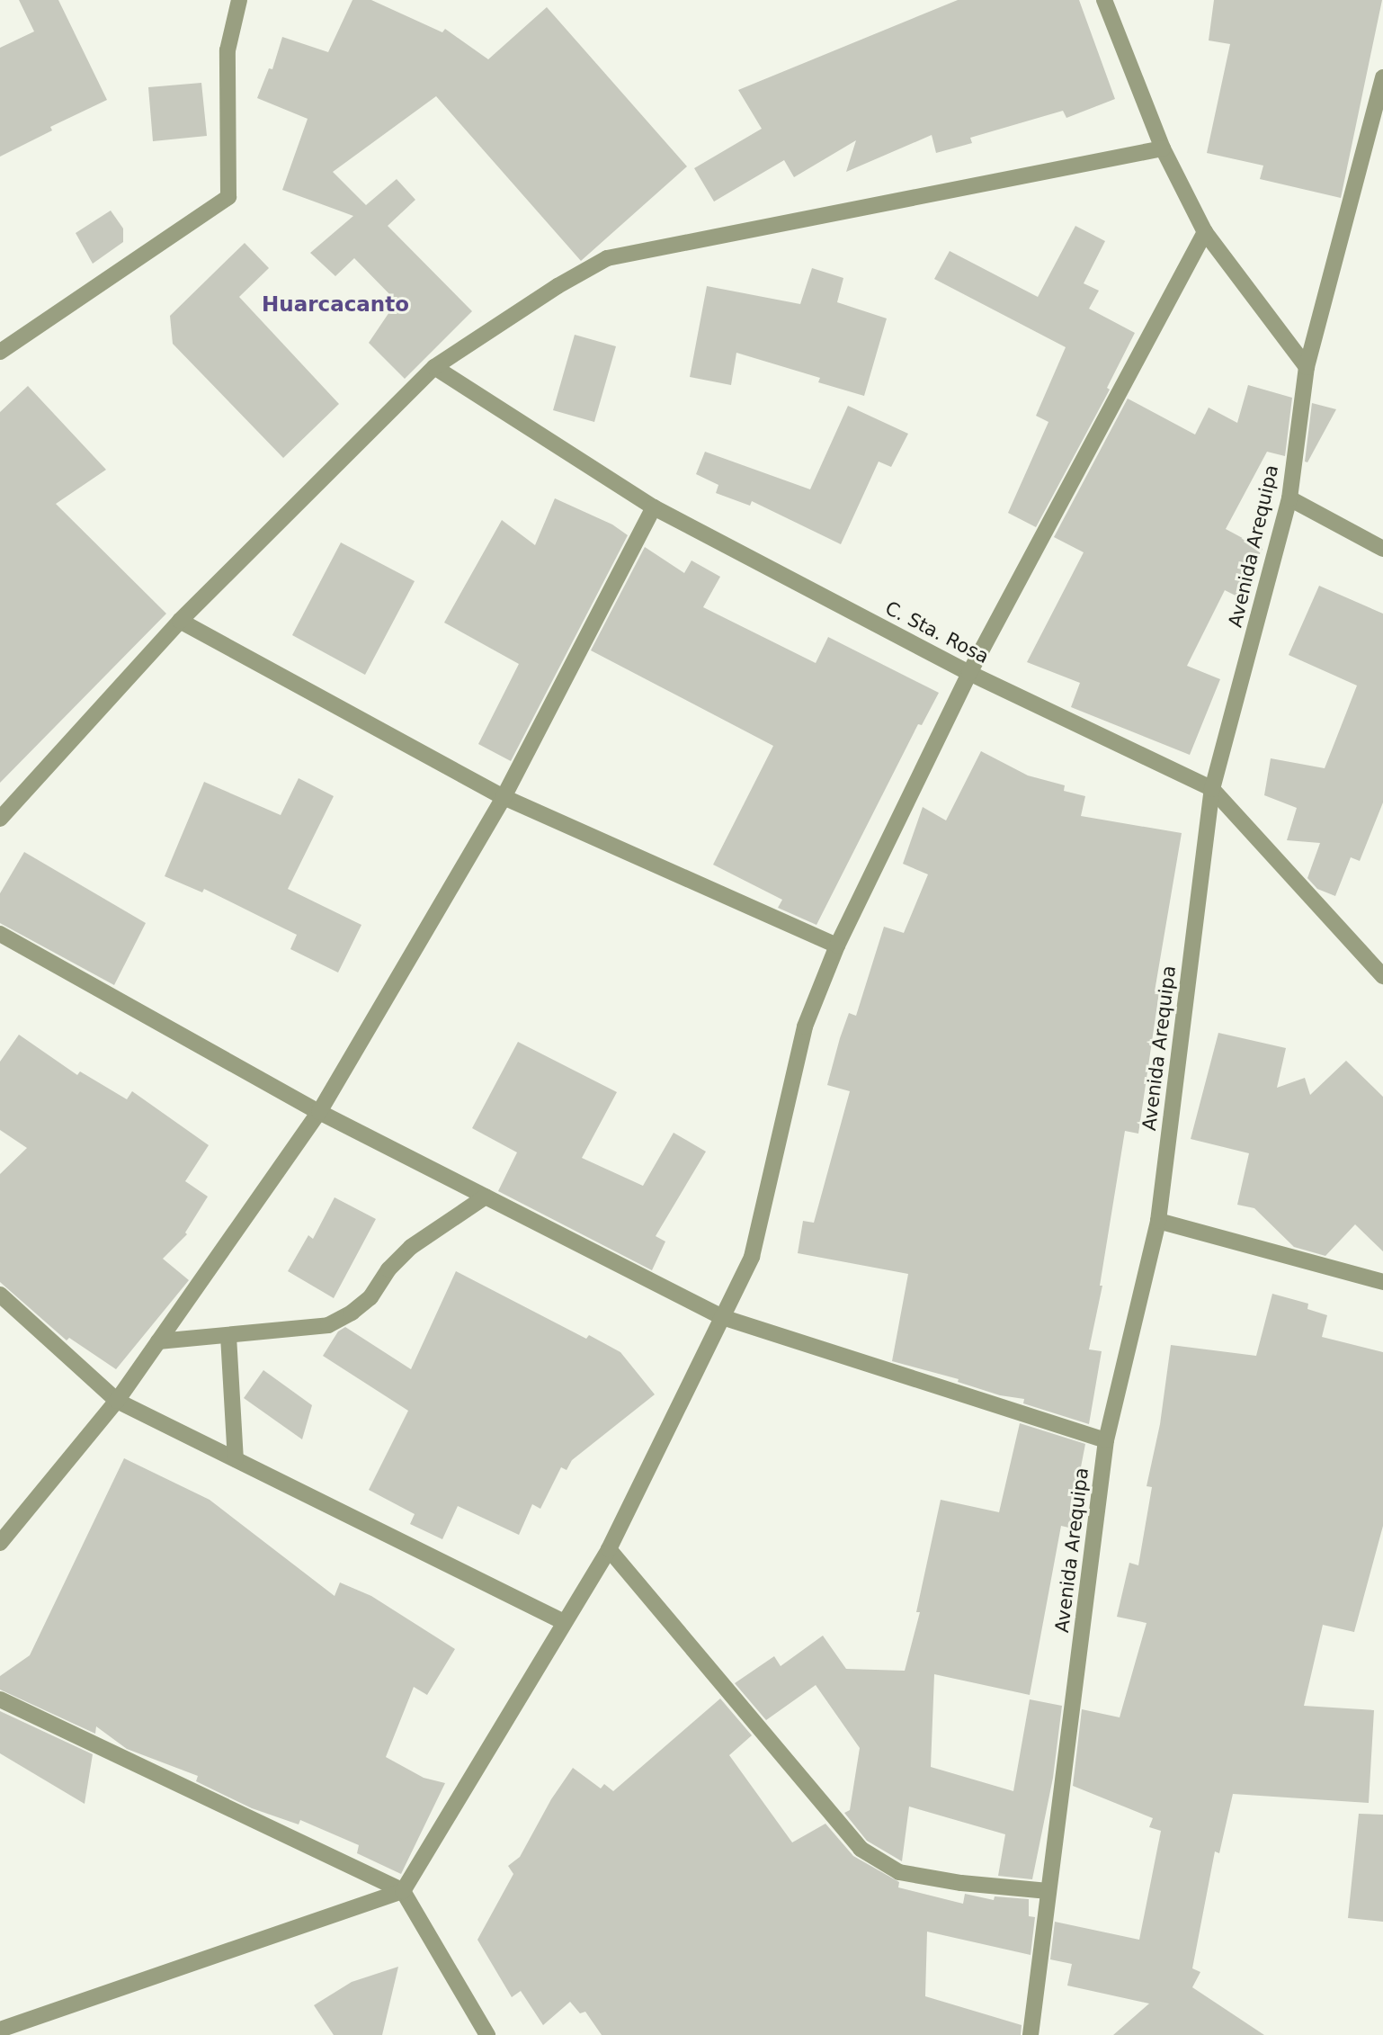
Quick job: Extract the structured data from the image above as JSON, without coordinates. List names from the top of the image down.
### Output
{
  "streets": {
    "street": ["Avenida Arequipa", "C. Sta. Rosa"]
  },
  "crossings": [
    ["Avenida Arequipa", "C. Sta. Rosa"]
  ],
  "districts": ["Huarcacanto"]
}
